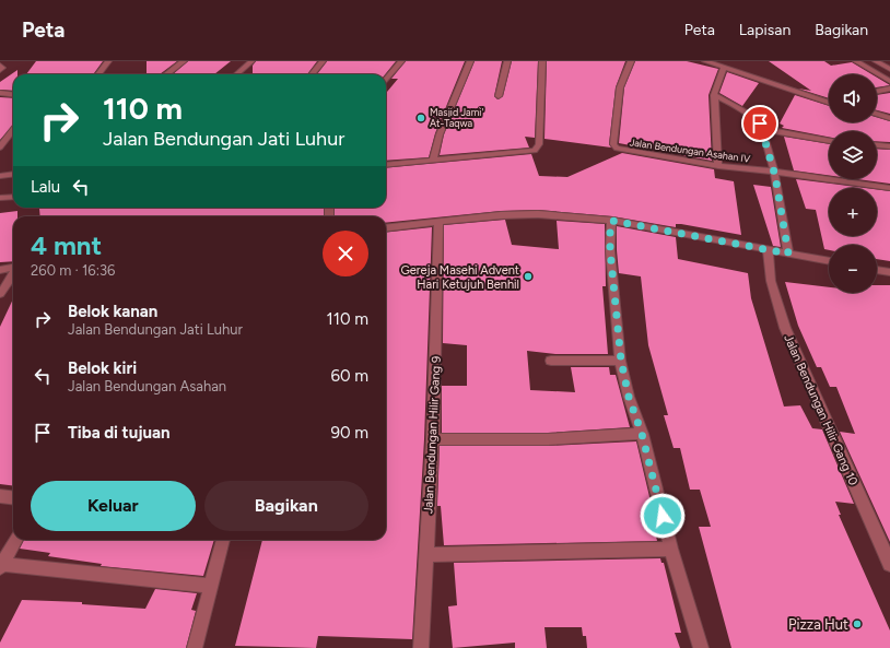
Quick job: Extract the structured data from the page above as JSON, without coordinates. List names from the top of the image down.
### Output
{
  "streets": {
    "street": ["Jalan Bendungan Asahan IV", "Jalan Bendungan Hilir Gang 10", "Jalan Bendungan Hilir Gang 9"]
  },
  "places": ["Masjid Jami' At-Taqwa", "Gereja Masehi Advent Hari Ketujuh Benhil", "Pizza Hut"],
  "page": {
    "header": "Peta",
    "nav": ["Peta", "Lapisan", "Bagikan"],
    "map_buttons": ["+", "−"],
    "turn": ["110 m", "Jalan Bendungan Jati Luhur"],
    "then": "Lalu",
    "heading": ["4 mnt", "260 m · 16:36"],
    "list": [
      {
        "name": "Belok kanan",
        "note": "Jalan Bendungan Jati Luhur",
        "value": "110 m"
      },
      {
        "name": "Belok kiri",
        "note": "Jalan Bendungan Asahan",
        "value": "60 m"
      },
      {
        "name": "Tiba di tujuan",
        "value": "90 m"
      }
    ],
    "buttons": ["Keluar", "Bagikan"]
  }
}
